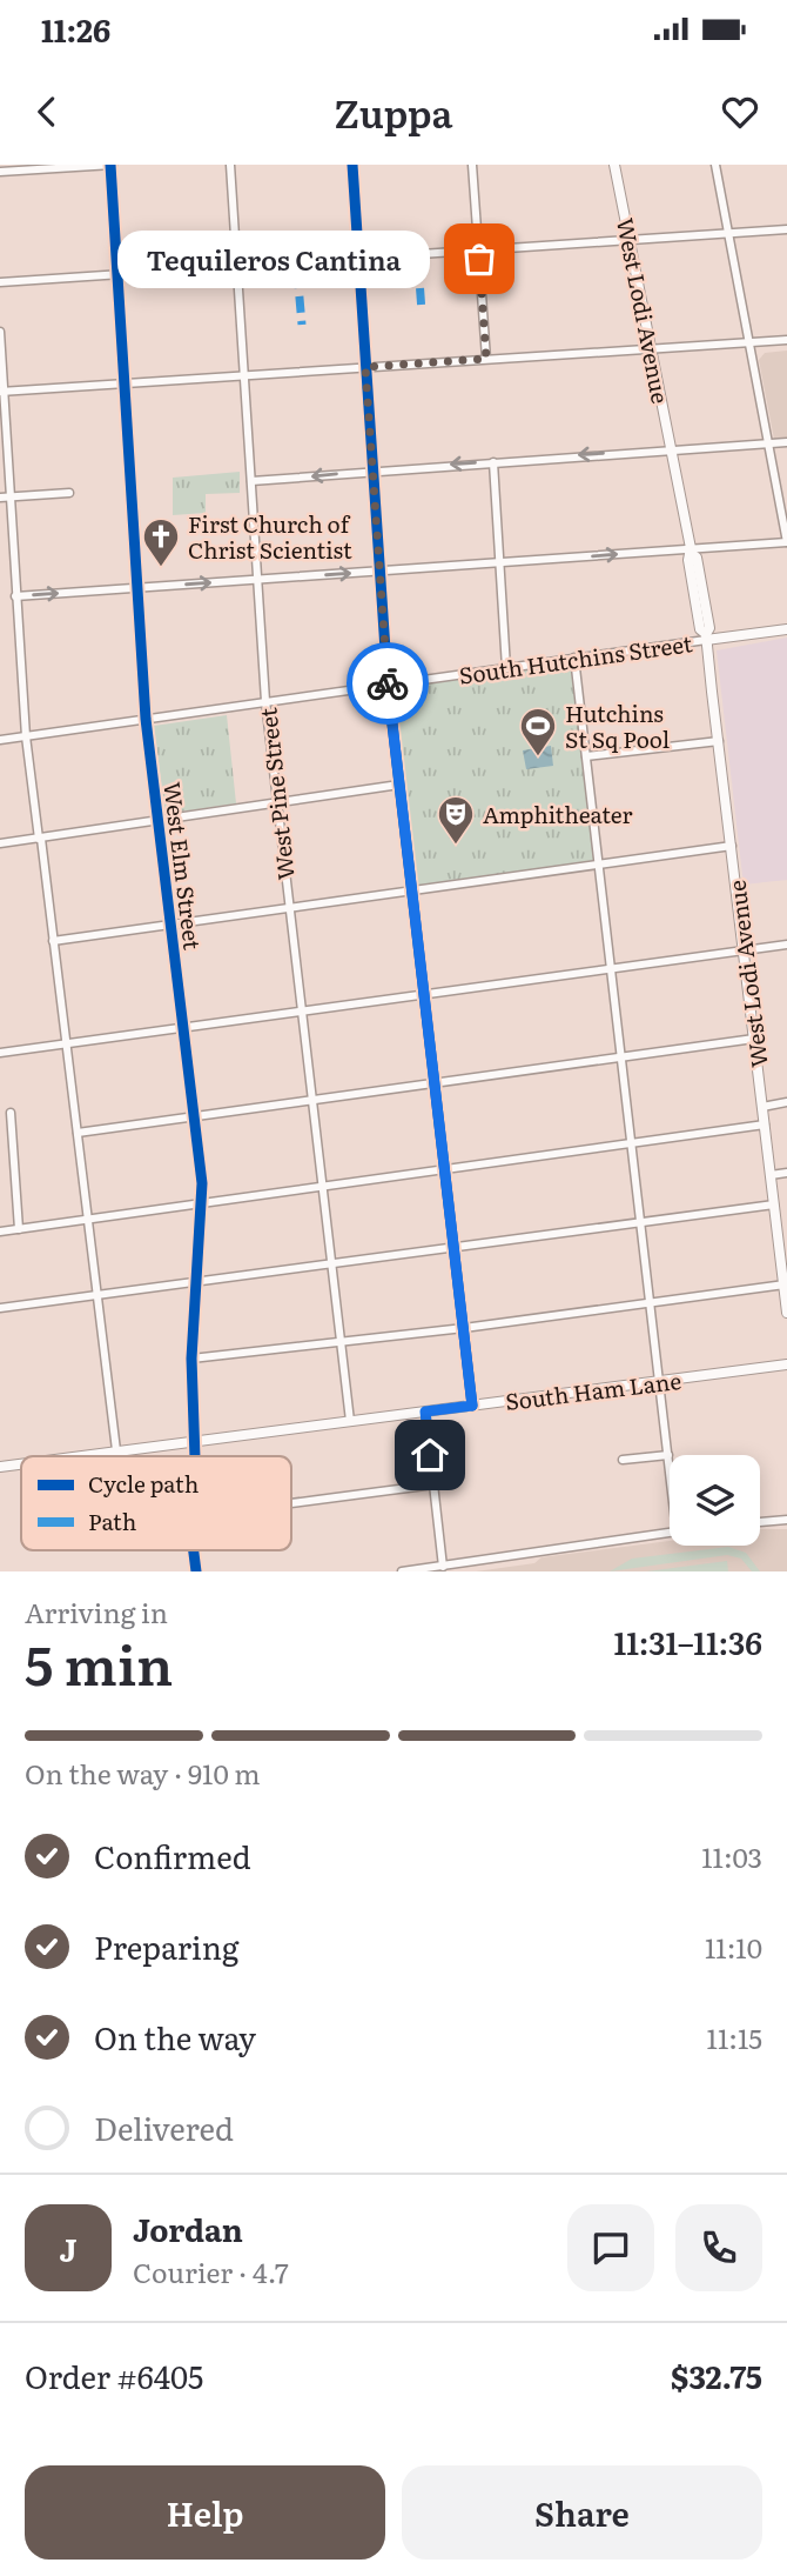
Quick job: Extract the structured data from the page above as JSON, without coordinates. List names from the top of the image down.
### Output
{
  "streets": {
    "main road": ["West Lodi Avenue", "South Hutchins Street", "South Ham Lane"],
    "street": ["West Pine Street", "West Elm Street"]
  },
  "crossings": [
    ["West Lodi Avenue", "South Hutchins Street"],
    ["South Hutchins Street", "West Pine Street"],
    ["South Hutchins Street", "West Elm Street"],
    ["West Pine Street", "South Ham Lane"],
    ["West Elm Street", "South Ham Lane"]
  ],
  "places": {
    "other": ["Tequileros Cantina"],
    "church": ["First Church of Christ Scientist"],
    "sports": ["Hutchins St Sq Pool"],
    "theatre": ["Amphitheater"]
  },
  "legend": ["Cycle path", "Path"],
  "page": {
    "status": "11:26",
    "header": "Zuppa",
    "bubble": "Tequileros Cantina",
    "heading": ["5 min", "Arriving in", "11:31–11:36"],
    "panel": [
      "Jordan",
      "Courier · 4.7",
      "Order #6405",
      "$32.75"
    ],
    "bar": "On the way · 910 m",
    "list": [
      ["Confirmed", "11:03"],
      ["Preparing", "11:10"],
      ["On the way", "11:15"],
      "Delivered"
    ],
    "round": "J",
    "buttons": ["Help", "Share"]
  }
}
